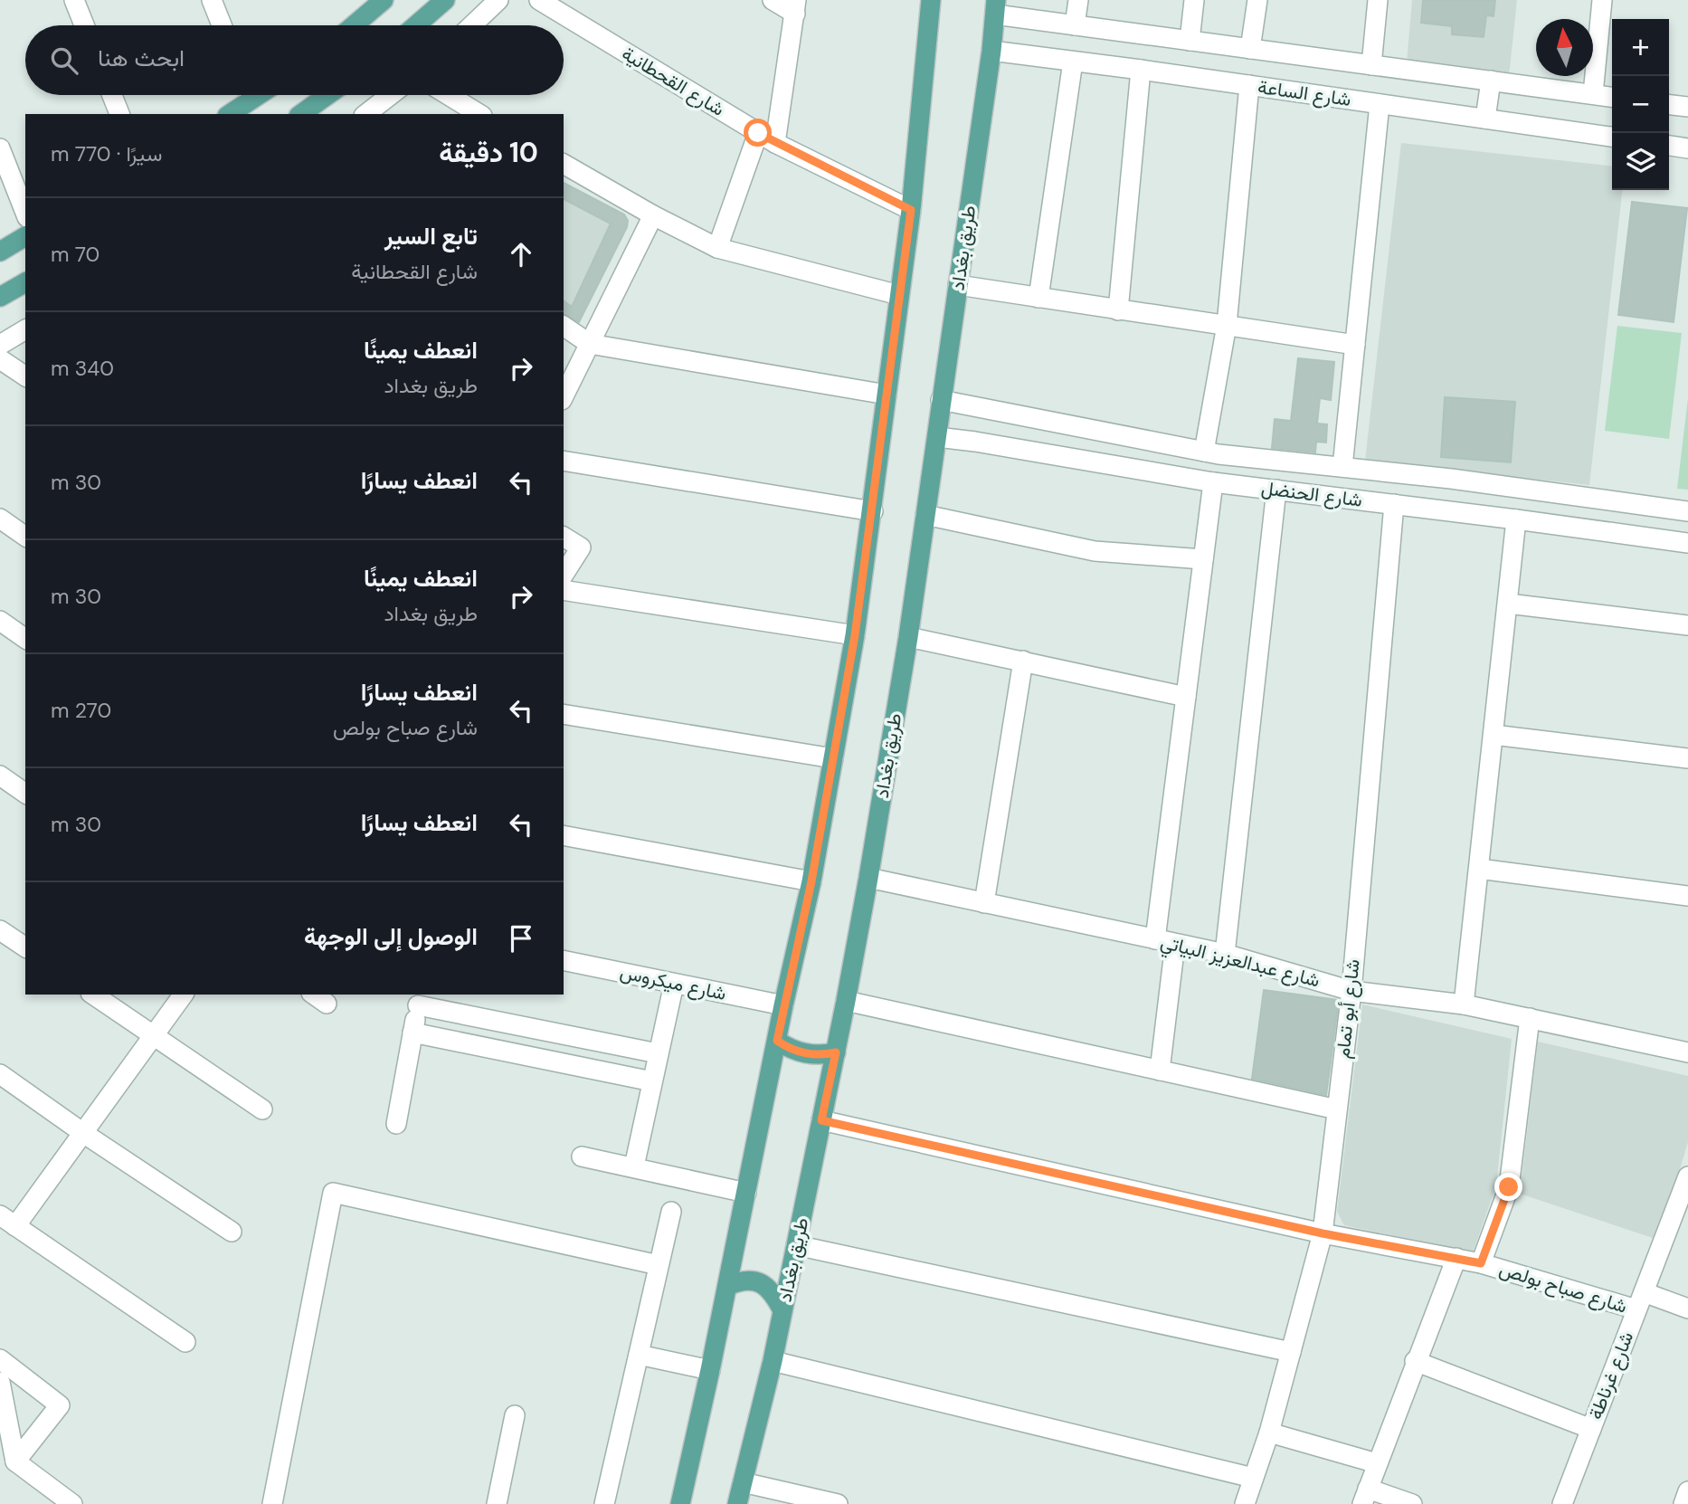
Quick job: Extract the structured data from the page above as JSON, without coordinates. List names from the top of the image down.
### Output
{
  "streets": {
    "main road": ["طريق بغداد"],
    "street": [
      "شارع القحطانية",
      "شارع الساعة",
      "شارع الحنضل",
      "شارع عبدالعزيز البياتي",
      "شارع ميكروس",
      "شارع أبو تمام",
      "شارع صباح بولص",
      "شارع غرناطة"
    ]
  },
  "crossings": [
    ["شارع الساعة", "طريق بغداد"],
    ["طريق بغداد", "شارع الحنضل"],
    ["طريق بغداد", "شارع عبدالعزيز البياتي"],
    ["طريق بغداد", "شارع صباح بولص"],
    ["شارع الحنضل", "شارع أبو تمام"],
    ["شارع عبدالعزيز البياتي", "شارع أبو تمام"],
    ["شارع أبو تمام", "شارع صباح بولص"],
    ["شارع صباح بولص", "شارع غرناطة"]
  ],
  "north": "top",
  "page": {
    "map_buttons": ["+", "−"],
    "search": "ابحث هنا",
    "heading": ["10 دقيقة", "سيرًا · 770 m"],
    "list": [
      ["تابع السير", "شارع القحطانية", "70 m"],
      ["انعطف يمينًا", "طريق بغداد", "340 m"],
      ["انعطف يسارًا", "30 m"],
      ["انعطف يمينًا", "طريق بغداد", "30 m"],
      ["انعطف يسارًا", "شارع صباح بولص", "270 m"],
      ["انعطف يسارًا", "30 m"],
      "الوصول إلى الوجهة"
    ]
  }
}
